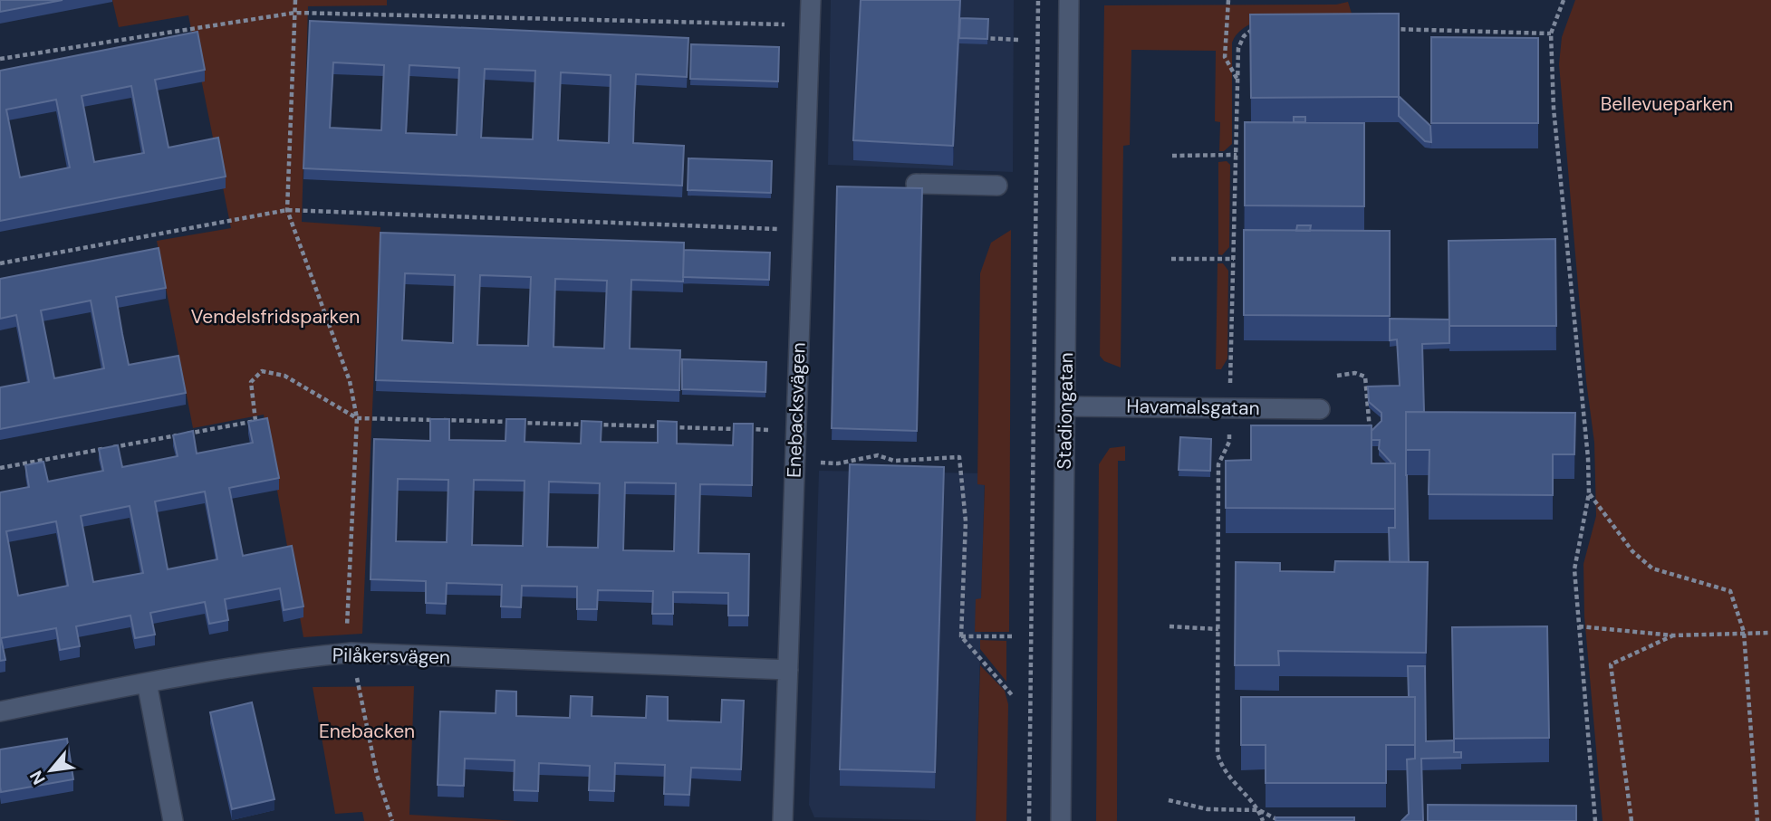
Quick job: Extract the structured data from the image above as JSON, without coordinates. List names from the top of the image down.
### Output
{
  "streets": {
    "street": [
      "Havamalsgatan",
      "Enebacksvägen",
      "Stadiongatan",
      "Pilåkersvägen"
    ]
  },
  "crossings": [
    ["Havamalsgatan", "Stadiongatan"],
    ["Enebacksvägen", "Pilåkersvägen"]
  ],
  "parks": ["Bellevueparken", "Vendelsfridsparken", "Enebacken"],
  "north": "bottom left"
}
